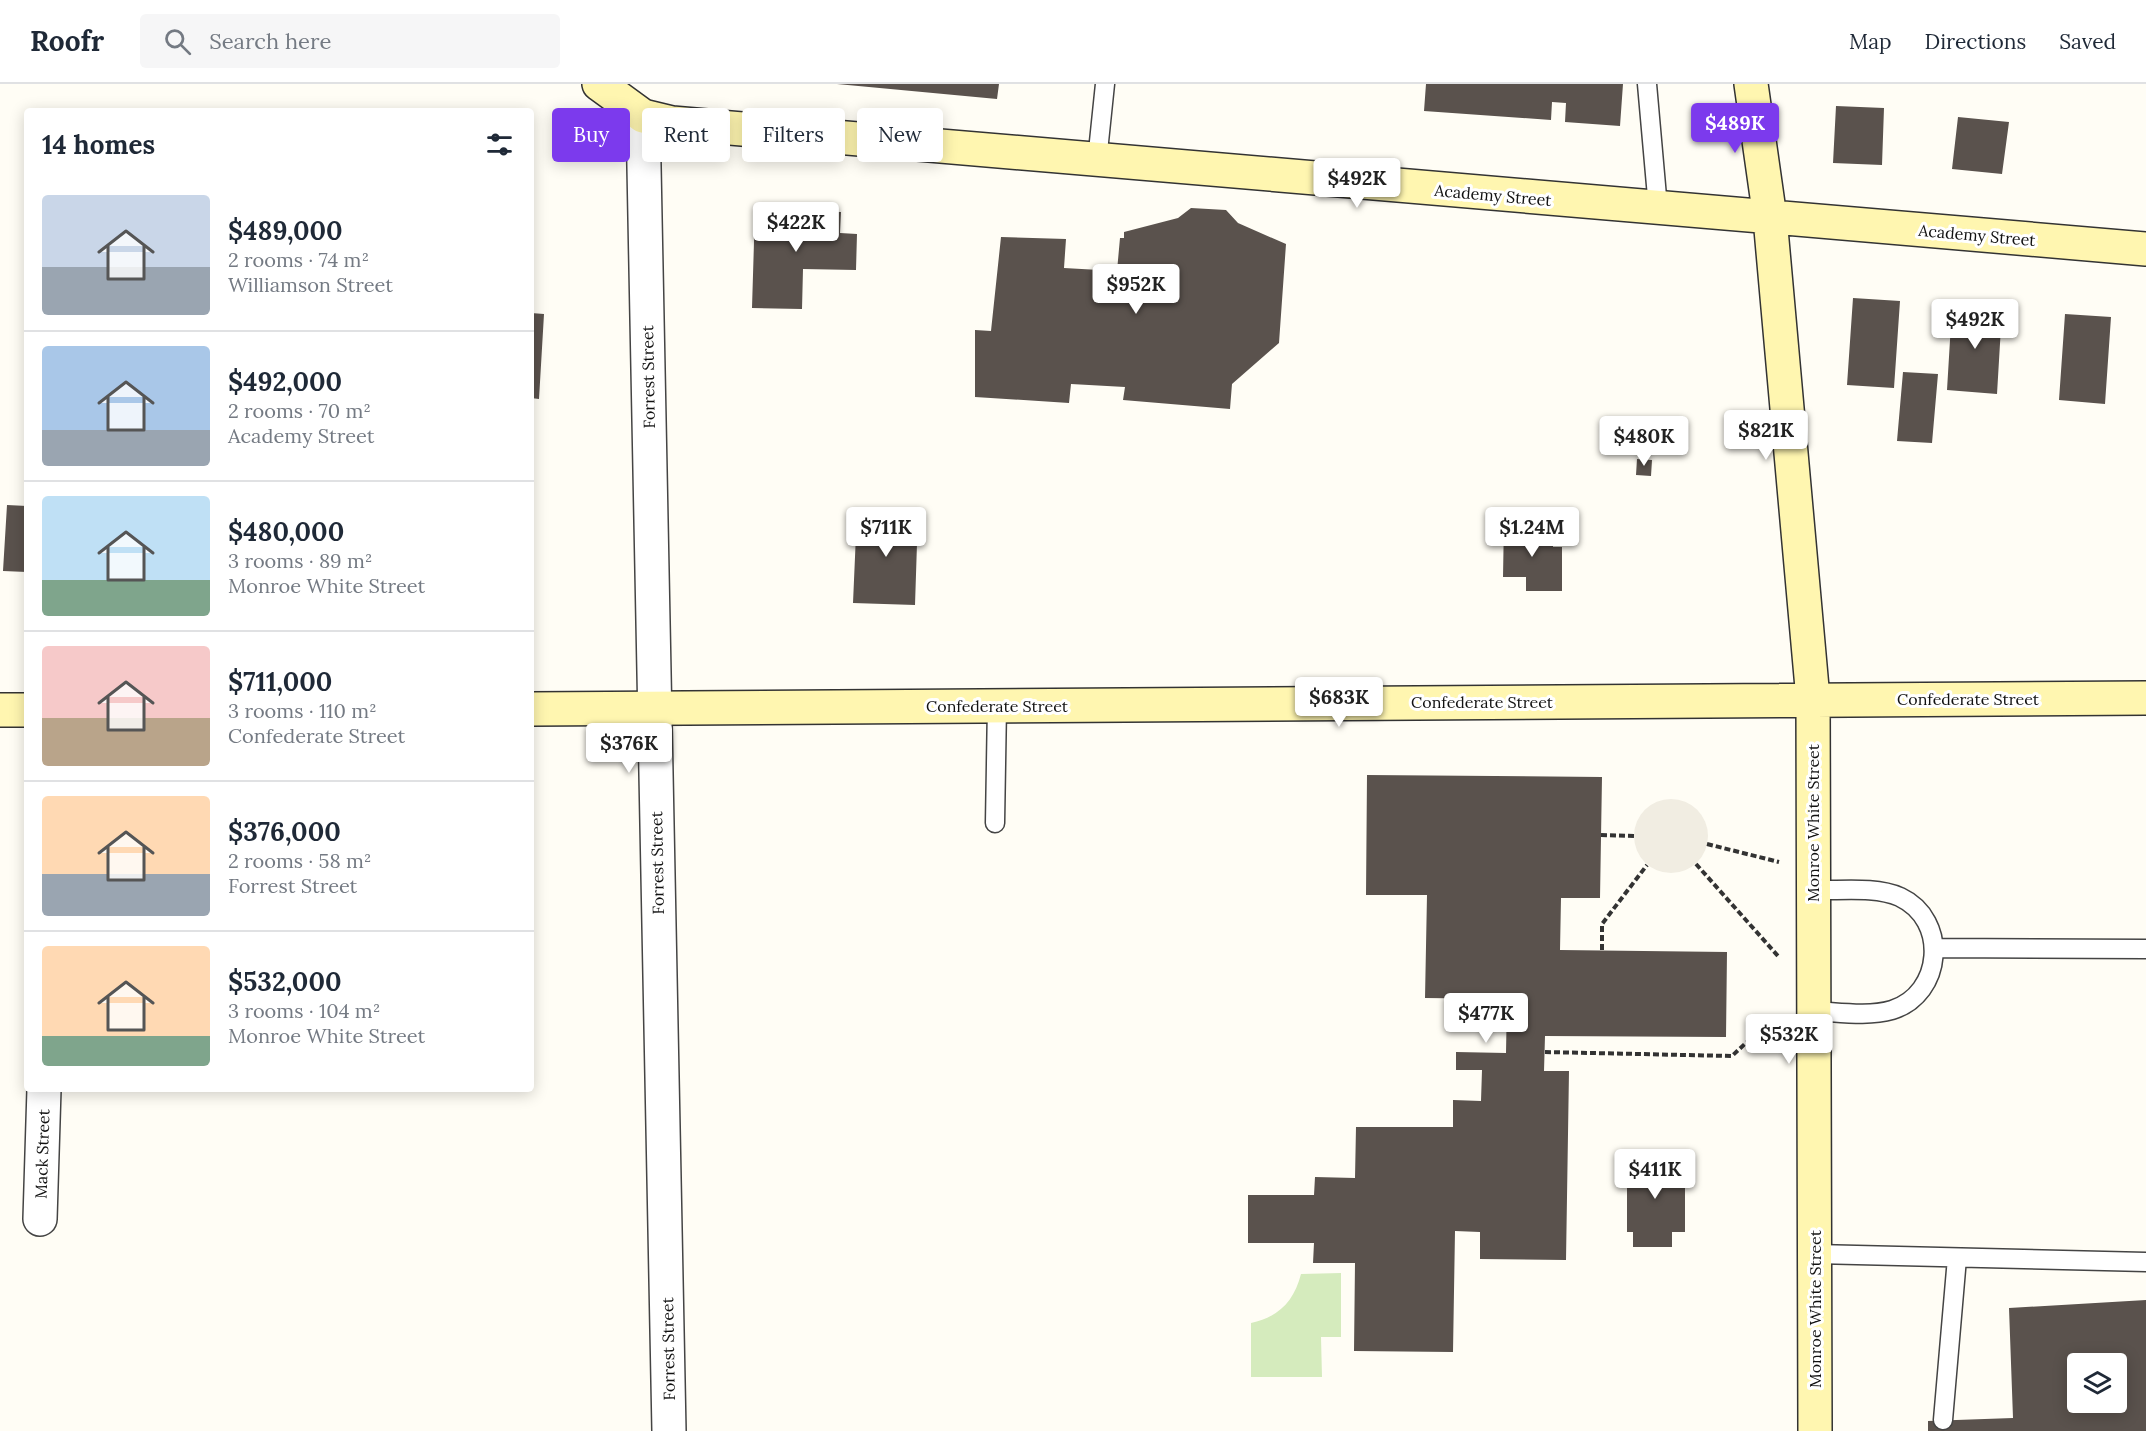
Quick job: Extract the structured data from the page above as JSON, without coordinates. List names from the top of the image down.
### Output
{
  "streets": {
    "street": [
      "Academy Street",
      "Forrest Street",
      "Confederate Street",
      "Monroe White Street",
      "Mack Street"
    ]
  },
  "crossings": [
    ["Academy Street", "Monroe White Street"],
    ["Forrest Street", "Confederate Street"],
    ["Confederate Street", "Monroe White Street"]
  ],
  "page": {
    "header": "Roofr",
    "search": "Search here",
    "nav": ["Map", "Directions", "Saved"],
    "price": [
      "$489K",
      "$492K",
      "$422K",
      "$952K",
      "$492K",
      "$821K",
      "$480K",
      "$711K",
      "$1.24M",
      "$683K",
      "$376K",
      "$477K",
      "$532K",
      "$411K"
    ],
    "chip": [
      "Buy",
      "Rent",
      "Filters",
      "New"
    ],
    "heading": "14 homes",
    "list": [
      {
        "name": "$489,000",
        "note": "2 rooms · 74 m² · Williamson Street"
      },
      {
        "name": "$492,000",
        "note": "2 rooms · 70 m² · Academy Street"
      },
      {
        "name": "$480,000",
        "note": "3 rooms · 89 m² · Monroe White Street"
      },
      {
        "name": "$711,000",
        "note": "3 rooms · 110 m² · Confederate Street"
      },
      {
        "name": "$376,000",
        "note": "2 rooms · 58 m² · Forrest Street"
      },
      {
        "name": "$532,000",
        "note": "3 rooms · 104 m² · Monroe White Street"
      }
    ]
  }
}
